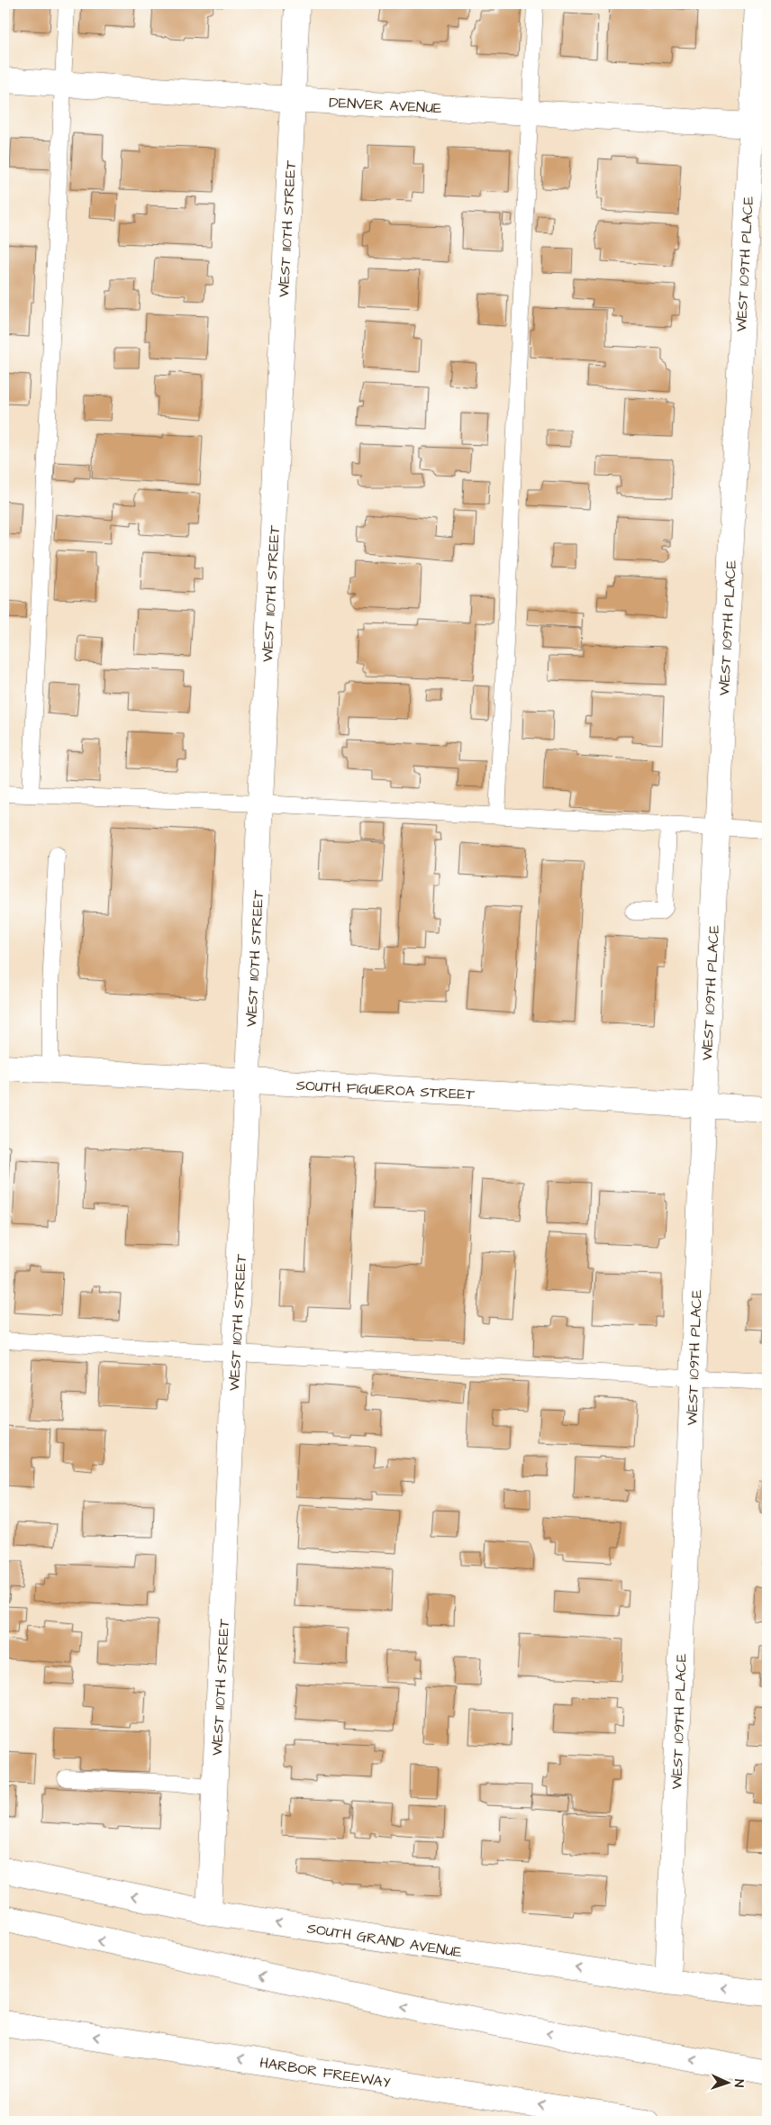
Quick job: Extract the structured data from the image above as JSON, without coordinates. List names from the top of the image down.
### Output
{
  "streets": {
    "main road": [
      "DENVER AVENUE",
      "WEST 110TH STREET",
      "WEST 109TH PLACE",
      "SOUTH FIGUEROA STREET",
      "SOUTH GRAND AVENUE",
      "HARBOR FREEWAY"
    ]
  },
  "crossings": [
    ["DENVER AVENUE", "WEST 110TH STREET"],
    ["DENVER AVENUE", "WEST 109TH PLACE"],
    ["WEST 110TH STREET", "SOUTH FIGUEROA STREET"],
    ["WEST 110TH STREET", "SOUTH GRAND AVENUE"],
    ["WEST 109TH PLACE", "SOUTH FIGUEROA STREET"],
    ["WEST 109TH PLACE", "SOUTH GRAND AVENUE"]
  ],
  "north": "right"
}
